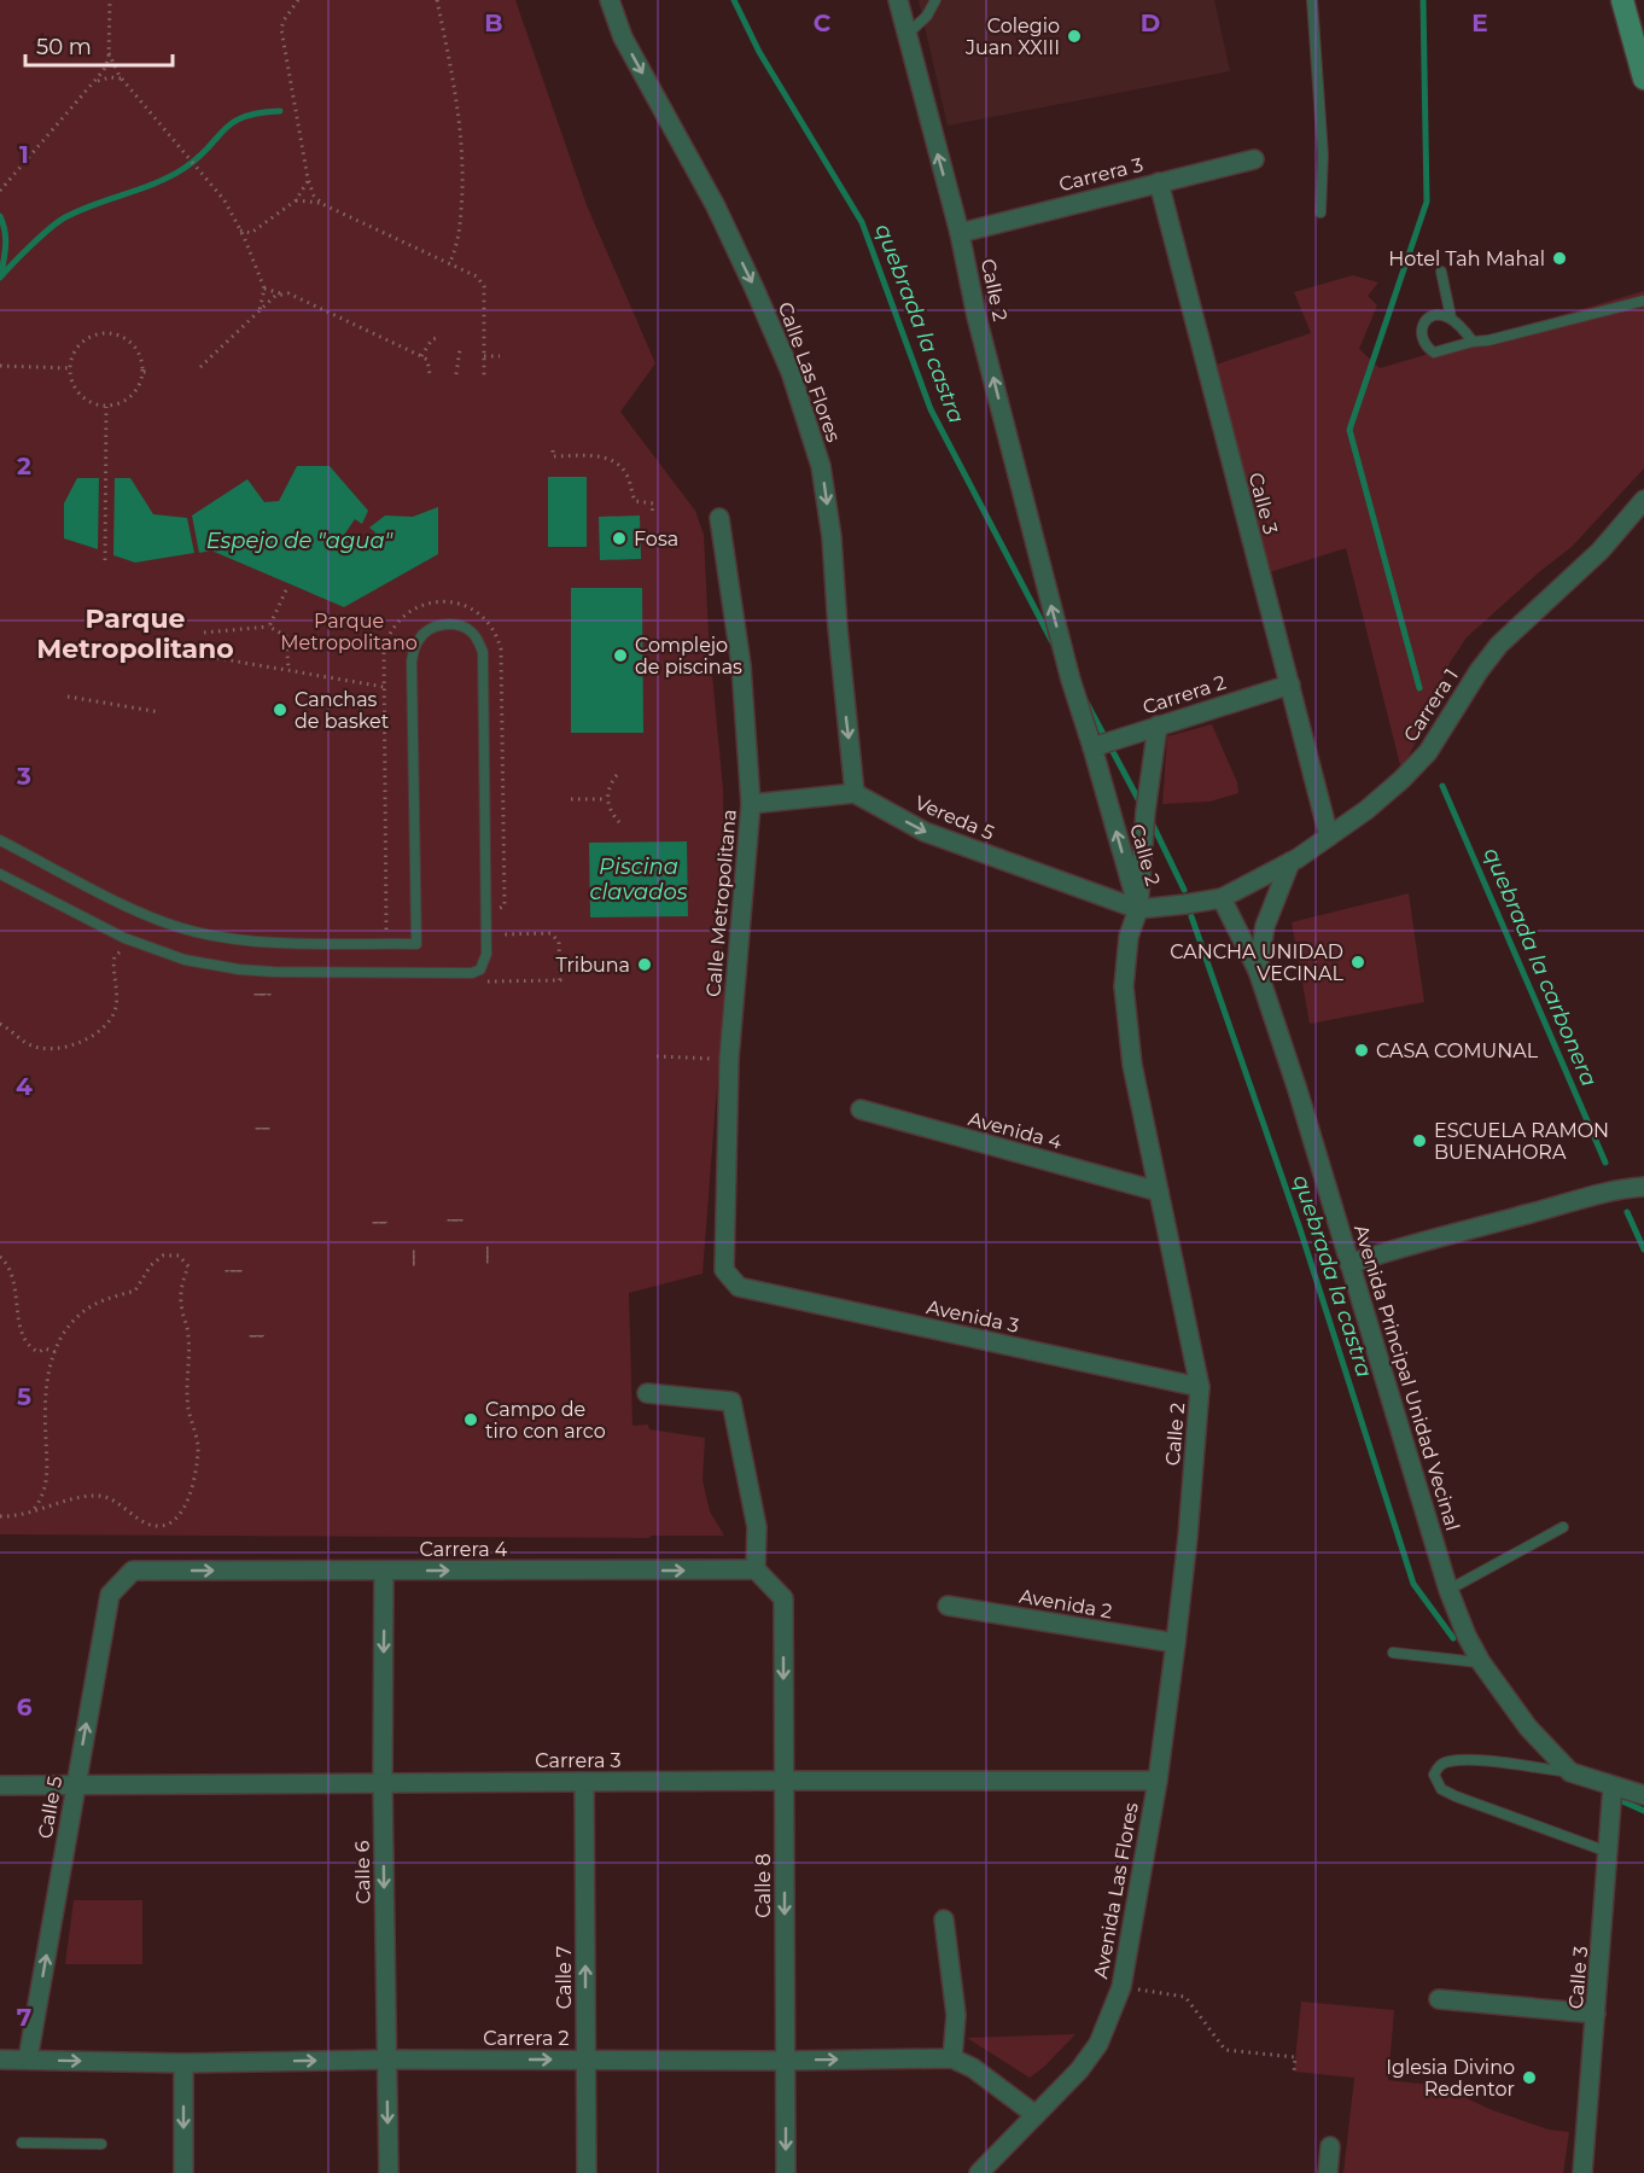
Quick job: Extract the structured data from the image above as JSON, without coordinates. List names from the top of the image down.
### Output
{
  "streets": {
    "street": [
      "Carrera 3",
      "Calle 2",
      "Calle Las Flores",
      "Calle 3",
      "Carrera 2",
      "Carrera 1",
      "Vereda 5",
      "Calle Metropolitana",
      "Avenida 4",
      "Avenida 3",
      "Avenida Principal Unidad Vecinal",
      "Carrera 4",
      "Avenida 2",
      "Calle 5",
      "Calle 6",
      "Calle 8",
      "Avenida Las Flores",
      "Calle 7"
    ]
  },
  "crossings": [
    ["Carrera 3", "Calle 2"],
    ["Carrera 3", "Calle 3"],
    ["Carrera 3", "Calle 5"],
    ["Carrera 3", "Calle 6"],
    ["Carrera 3", "Calle 8"],
    ["Carrera 3", "Avenida Las Flores"],
    ["Carrera 3", "Calle 7"],
    ["Calle 2", "Carrera 2"],
    ["Calle 2", "Carrera 1"],
    ["Calle 2", "Vereda 5"],
    ["Calle 2", "Avenida 4"],
    ["Calle 2", "Avenida 3"],
    ["Calle 2", "Avenida 2"],
    ["Calle 2", "Avenida Las Flores"],
    ["Calle Las Flores", "Vereda 5"],
    ["Calle 3", "Carrera 2"],
    ["Calle 3", "Carrera 1"],
    ["Calle 3", "Avenida Principal Unidad Vecinal"],
    ["Carrera 2", "Calle 5"],
    ["Carrera 2", "Calle 6"],
    ["Carrera 2", "Calle 8"],
    ["Carrera 2", "Calle 7"],
    ["Carrera 1", "Vereda 5"],
    ["Carrera 1", "Avenida Principal Unidad Vecinal"],
    ["Calle Metropolitana", "Avenida 3"],
    ["Carrera 4", "Calle 5"],
    ["Carrera 4", "Calle 6"],
    ["Carrera 4", "Calle 8"]
  ],
  "one_way": [
    "Calle 2",
    "Calle Las Flores",
    "Carrera 2",
    "Vereda 5",
    "Carrera 4",
    "Calle 5",
    "Calle 6",
    "Calle 8",
    "Calle 7"
  ],
  "districts": ["Parque Metropolitano"],
  "water": [
    "quebrada la castra",
    "Espejo de \"agua\"",
    "Piscina clavados",
    "quebrada la carbonera"
  ],
  "parks": ["Parque Metropolitano"],
  "places": [
    "Colegio Juan XXIII",
    "Hotel Tah Mahal",
    "Fosa",
    "Complejo de piscinas",
    "Canchas de basket",
    "CANCHA UNIDAD VECINAL",
    "Tribuna",
    "CASA COMUNAL",
    "ESCUELA RAMON BUENAHORA",
    "Campo de tiro con arco",
    "Iglesia Divino Redentor"
  ],
  "scale_bar": "50 m",
  "grid": {
    "columns": [
      "B",
      "C",
      "D",
      "E"
    ],
    "rows": [
      "1",
      "2",
      "3",
      "4",
      "5",
      "6",
      "7"
    ]
  }
}
